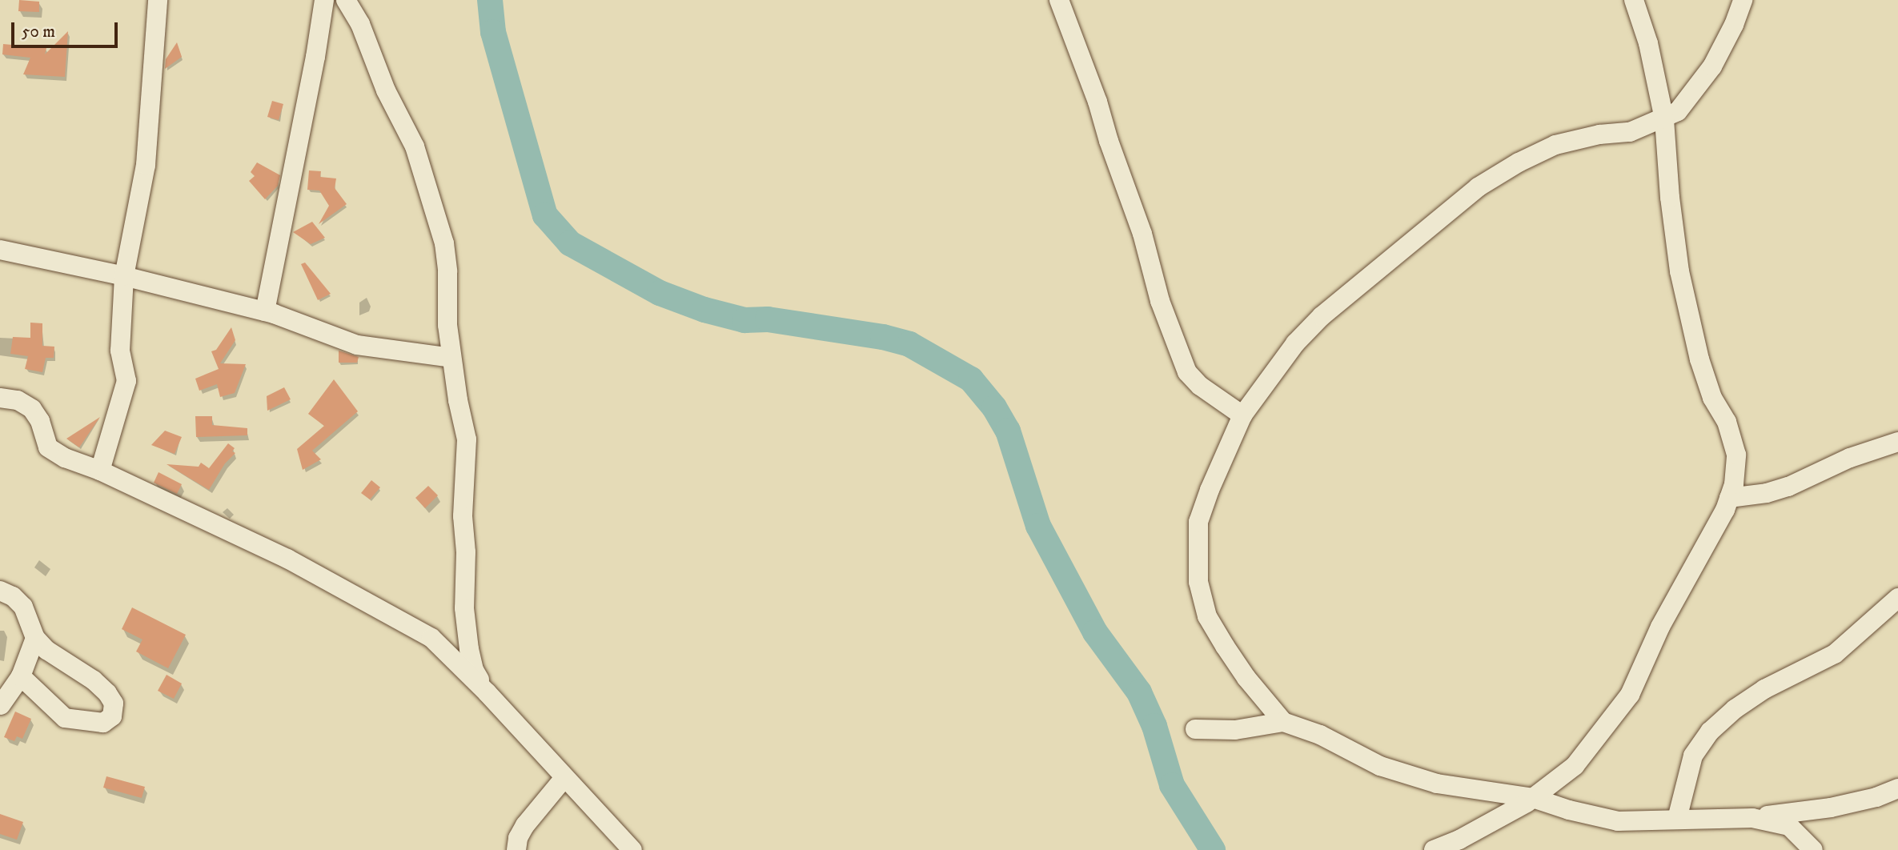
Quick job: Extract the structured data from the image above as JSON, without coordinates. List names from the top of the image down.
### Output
{
  "scale_bar": "50 m"
}
